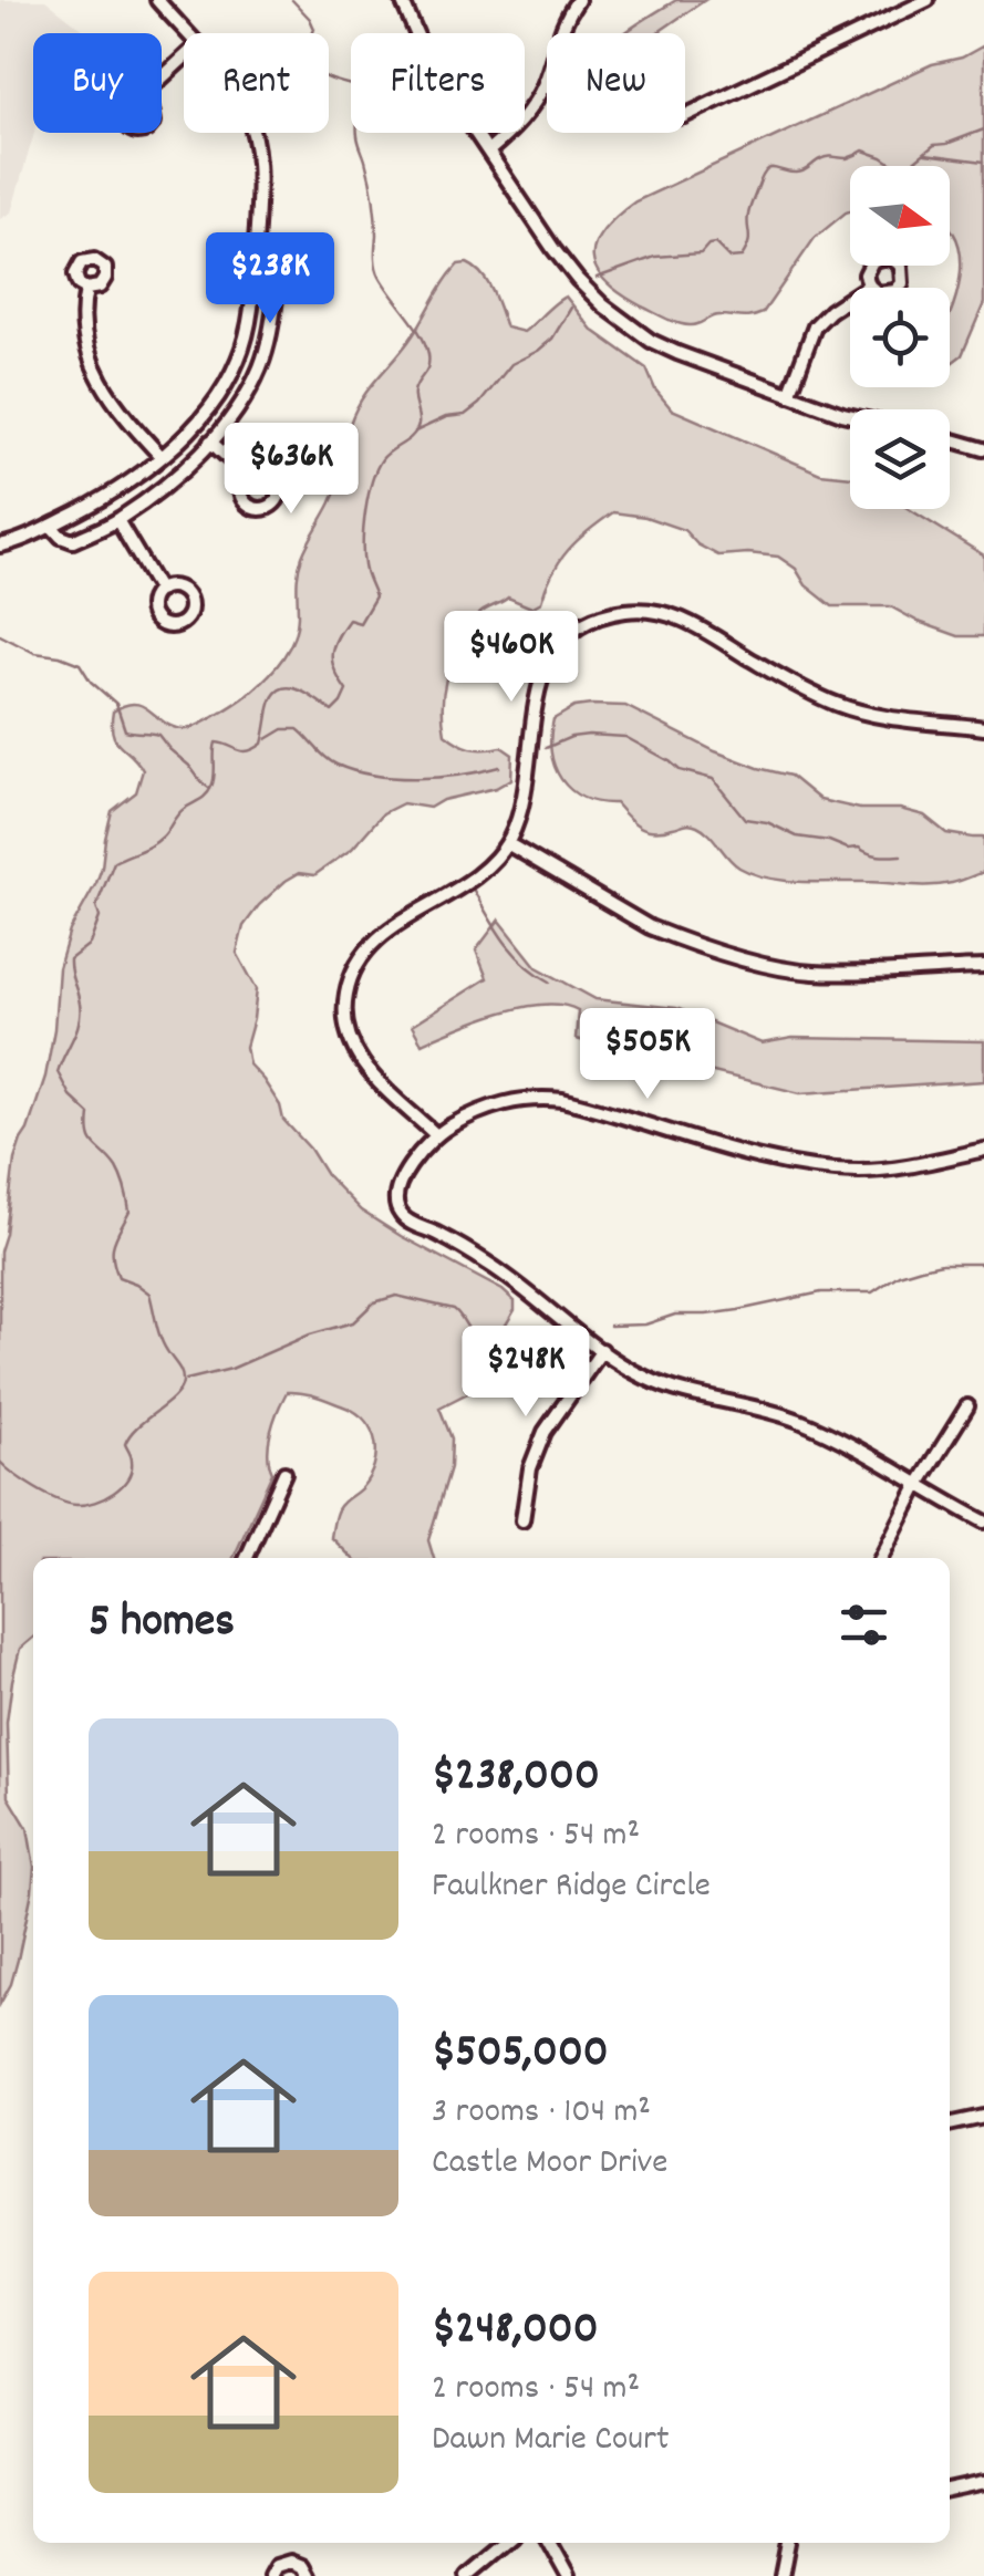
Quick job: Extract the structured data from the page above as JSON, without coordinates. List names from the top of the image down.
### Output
{
  "north": "right",
  "page": {
    "chip": [
      "Buy",
      "Rent",
      "Filters",
      "New"
    ],
    "price": [
      "$238K",
      "$636K",
      "$460K",
      "$505K",
      "$248K"
    ],
    "heading": "5 homes",
    "list": [
      {
        "name": "$238,000",
        "note": "2 rooms · 54 m² · Faulkner Ridge Circle"
      },
      {
        "name": "$505,000",
        "note": "3 rooms · 104 m² · Castle Moor Drive"
      },
      {
        "name": "$248,000",
        "note": "2 rooms · 54 m² · Dawn Marie Court"
      }
    ]
  }
}
